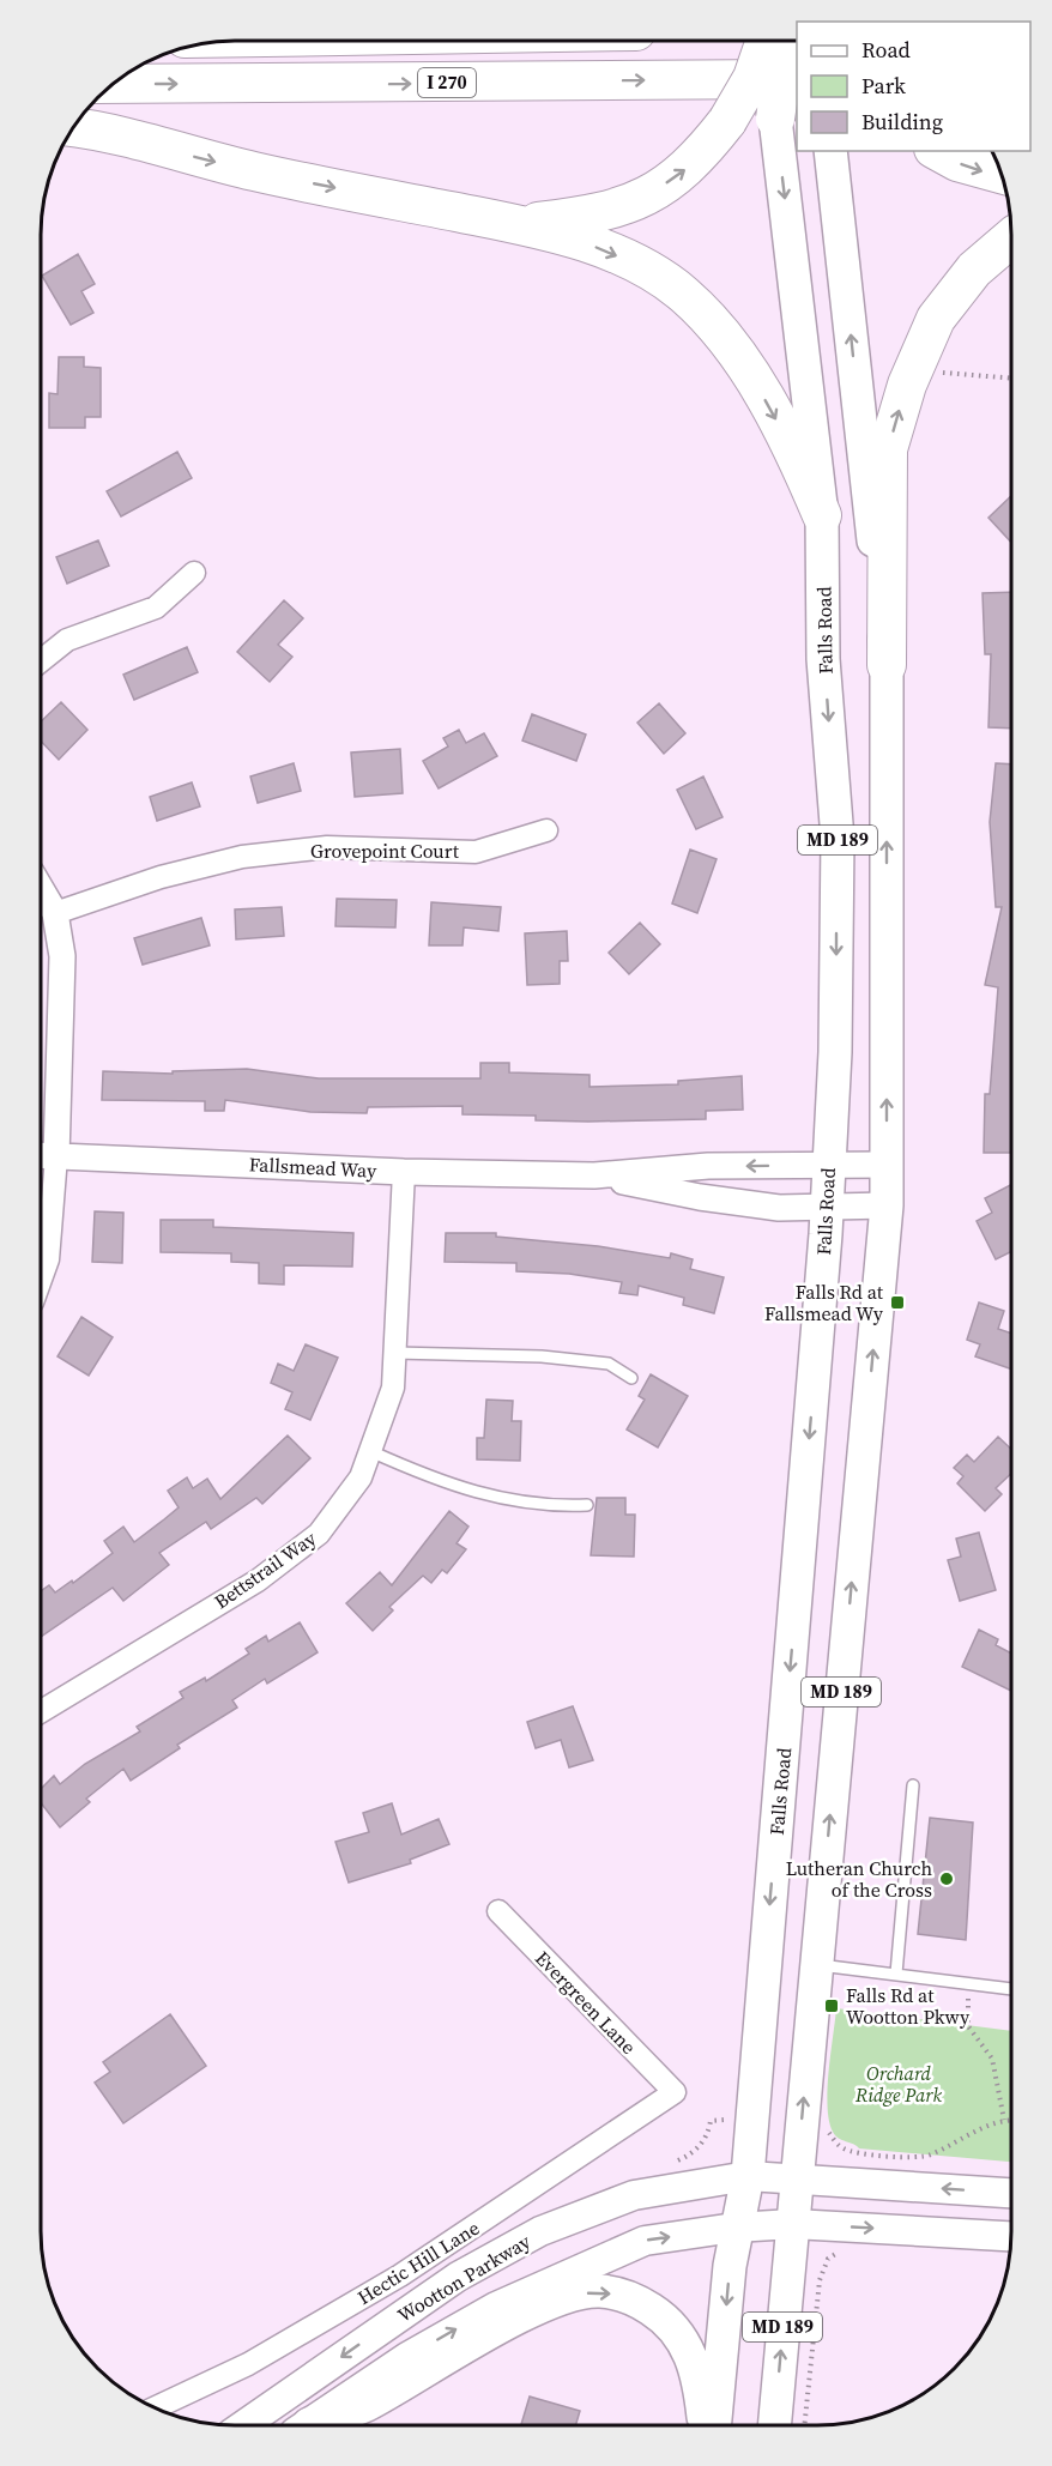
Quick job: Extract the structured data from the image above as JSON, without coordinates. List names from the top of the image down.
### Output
{
  "streets": {
    "highway": ["I 270"],
    "main road": ["Falls Road", "MD 189", "Wootton Parkway"],
    "street": [
      "Grovepoint Court",
      "Fallsmead Way",
      "Bettstrail Way",
      "Evergreen Lane",
      "Hectic Hill Lane"
    ]
  },
  "crossings": [
    ["Falls Road", "Fallsmead Way"],
    ["Falls Road", "Wootton Parkway"],
    ["MD 189", "Fallsmead Way"],
    ["MD 189", "Wootton Parkway"],
    ["Fallsmead Way", "Bettstrail Way"],
    ["Evergreen Lane", "Hectic Hill Lane"]
  ],
  "parks": ["Orchard Ridge Park"],
  "places": {
    "transit": ["Falls Rd at Fallsmead Wy", "Falls Rd at Wootton Pkwy"],
    "other": ["Lutheran Church of the Cross"]
  },
  "legend": ["Road", "Park", "Building"]
}
